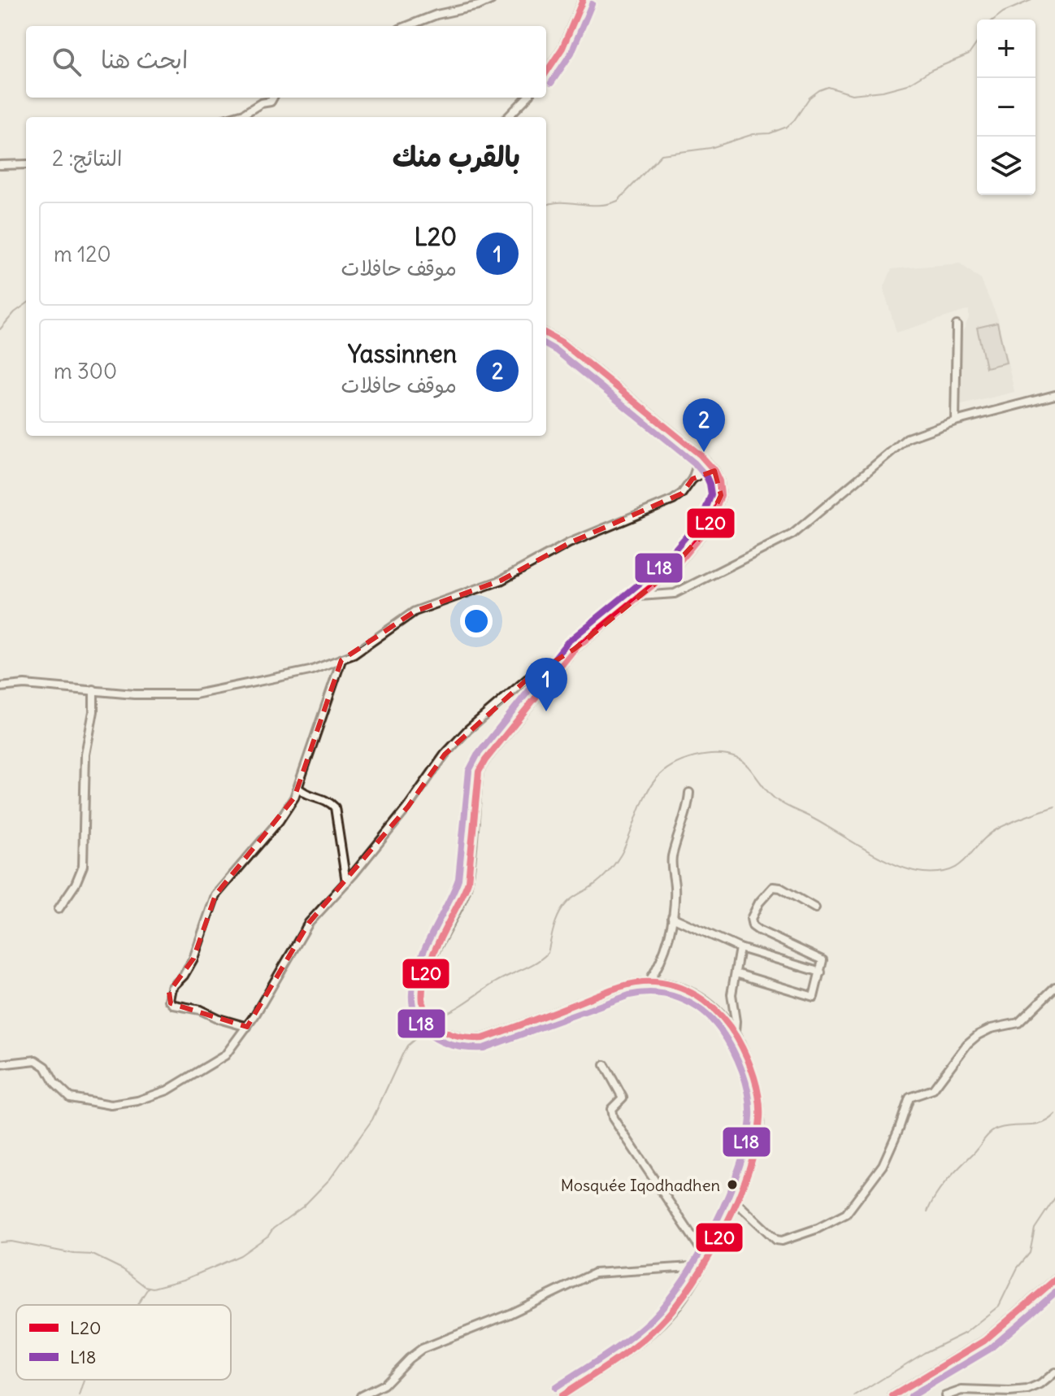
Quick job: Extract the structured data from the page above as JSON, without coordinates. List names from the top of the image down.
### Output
{
  "places": ["Mosquée Iqodhadhen"],
  "lines": ["transit line L20", "transit line L18"],
  "legend": ["L20", "L18"],
  "page": {
    "map_buttons": ["+", "−"],
    "search": "ابحث هنا",
    "heading": ["بالقرب منك", "النتائج: 2"],
    "list": [
      {
        "mark": "1",
        "name": "L20",
        "note": "موقف حافلات",
        "value": "120 m"
      },
      {
        "mark": "2",
        "name": "Yassinnen",
        "note": "موقف حافلات",
        "value": "300 m"
      }
    ],
    "pins": ["2", "1"]
  }
}
